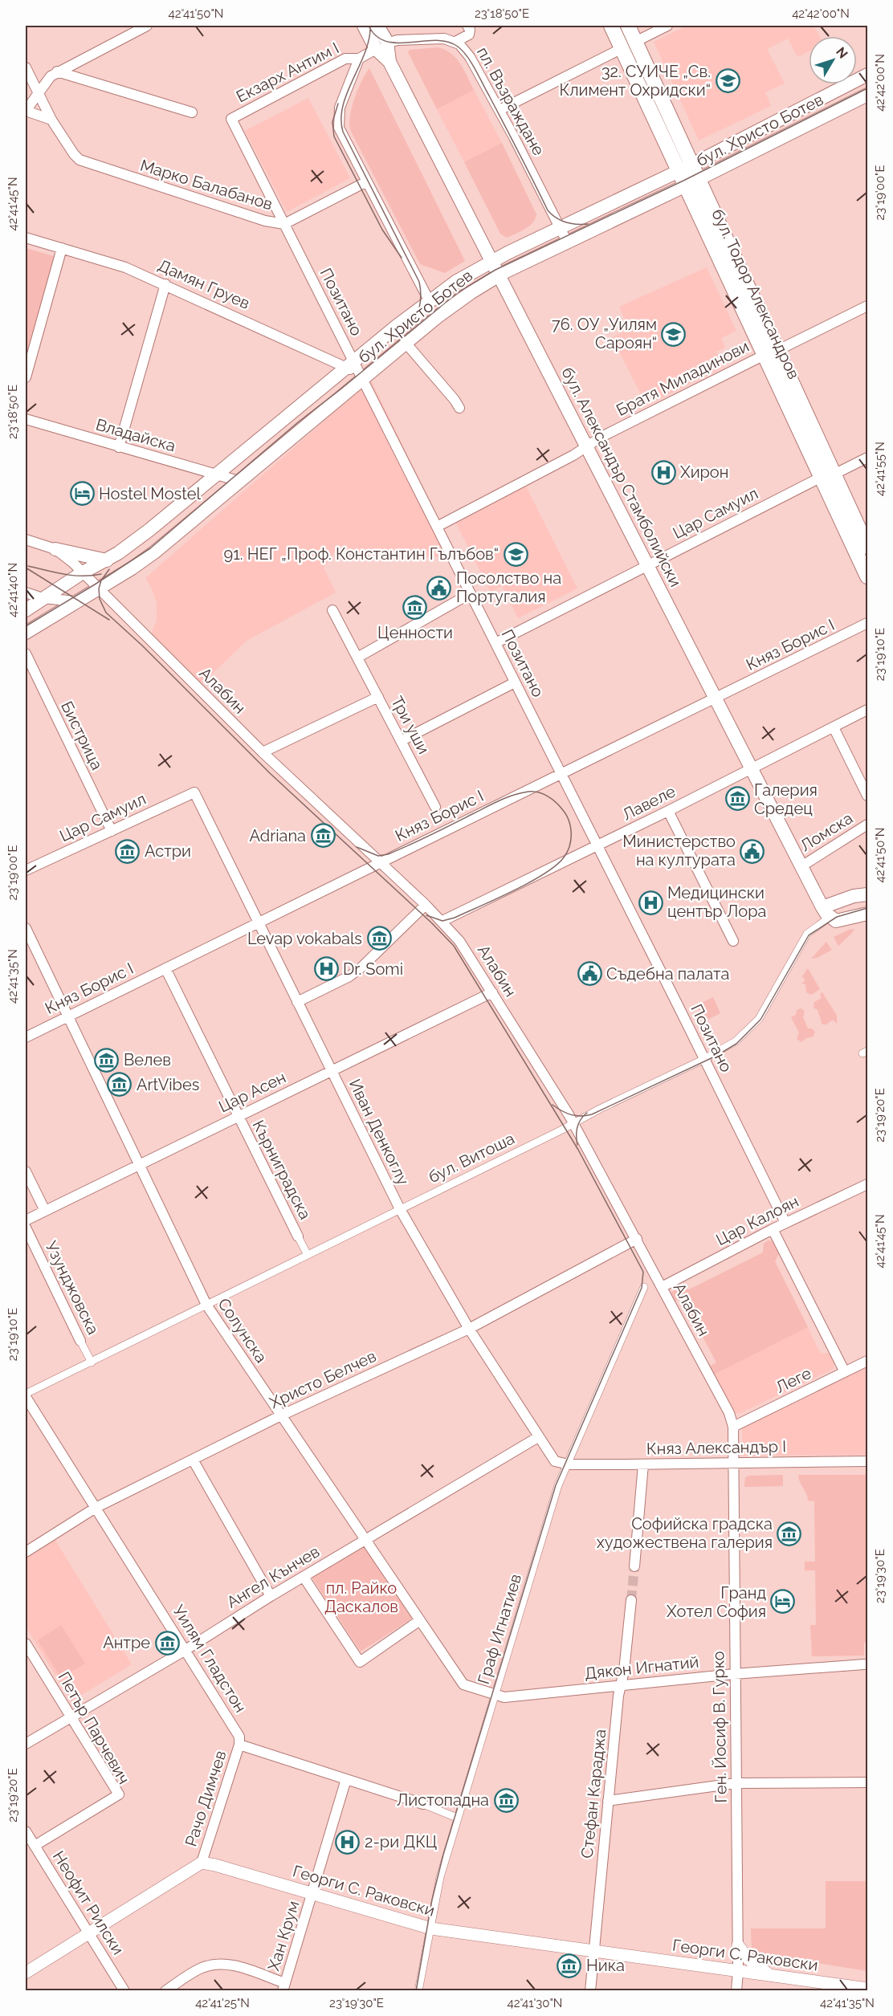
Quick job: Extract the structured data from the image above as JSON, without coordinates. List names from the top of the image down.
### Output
{
  "streets": {
    "main road": ["бул. Христо Ботев", "бул. Тодор Александров", "бул. Александър Стамболийски"],
    "street": [
      "Екзарх Антим I",
      "пл. Възраждане",
      "Марко Балабанов",
      "Дамян Груев",
      "Позитано",
      "Братя Миладинови",
      "Владайска",
      "Цар Самуил",
      "Княз Борис I",
      "Алабин",
      "Три уши",
      "Бистрица",
      "Лавеле",
      "Ломска",
      "Цар Асен",
      "Иван Денкоглу",
      "бул. Витоша",
      "Кърниградска",
      "Цар Калоян",
      "Узунджовска",
      "Солунска",
      "Христо Белчев",
      "Леге",
      "Княз Александър I",
      "Ангел Кънчев",
      "Граф Игнатиев",
      "Уилям Гладстон",
      "Дякон Игнатий",
      "Ген. Йосиф В. Гурко",
      "Петър Парчевич",
      "Стефан Караджа",
      "Рачо Димчев",
      "Георги С. Раковски",
      "Неофит Рилски",
      "Хан Крум"
    ]
  },
  "crossings": [
    ["Екзарх Антим I", "пл. Възраждане"],
    ["Екзарх Антим I", "Позитано"],
    ["пл. Възраждане", "бул. Христо Ботев"],
    ["пл. Възраждане", "бул. Александър Стамболийски"],
    ["бул. Христо Ботев", "Дамян Груев"],
    ["бул. Христо Ботев", "бул. Тодор Александров"],
    ["бул. Христо Ботев", "Позитано"],
    ["бул. Христо Ботев", "Владайска"],
    ["бул. Христо Ботев", "бул. Александър Стамболийски"],
    ["бул. Христо Ботев", "Алабин"],
    ["Марко Балабанов", "Позитано"],
    ["Дамян Груев", "Позитано"],
    ["бул. Тодор Александров", "Братя Миладинови"],
    ["бул. Тодор Александров", "Цар Самуил"],
    ["Позитано", "Братя Миладинови"],
    ["Позитано", "Цар Самуил"],
    ["Позитано", "Княз Борис I"],
    ["Позитано", "Лавеле"],
    ["Позитано", "бул. Витоша"],
    ["Позитано", "Цар Калоян"],
    ["Братя Миладинови", "бул. Александър Стамболийски"],
    ["бул. Александър Стамболийски", "Цар Самуил"],
    ["бул. Александър Стамболийски", "Княз Борис I"],
    ["бул. Александър Стамболийски", "Лавеле"],
    ["бул. Александър Стамболийски", "Ломска"],
    ["бул. Александър Стамболийски", "бул. Витоша"],
    ["Цар Самуил", "Бистрица"],
    ["Цар Самуил", "Иван Денкоглу"],
    ["Княз Борис I", "Алабин"],
    ["Княз Борис I", "Иван Денкоглу"],
    ["Княз Борис I", "Кърниградска"],
    ["Княз Борис I", "Солунска"],
    ["Алабин", "Лавеле"],
    ["Алабин", "Цар Асен"],
    ["Алабин", "бул. Витоша"],
    ["Алабин", "Цар Калоян"],
    ["Алабин", "Христо Белчев"],
    ["Алабин", "Леге"],
    ["Алабин", "Княз Александър I"],
    ["Алабин", "Ген. Йосиф В. Гурко"],
    ["Цар Асен", "Иван Денкоглу"],
    ["Цар Асен", "Кърниградска"],
    ["Цар Асен", "Солунска"],
    ["Иван Денкоглу", "бул. Витоша"],
    ["Иван Денкоглу", "Христо Белчев"],
    ["Иван Денкоглу", "Княз Александър I"],
    ["Иван Денкоглу", "Ангел Кънчев"],
    ["Иван Денкоглу", "Граф Игнатиев"],
    ["бул. Витоша", "Кърниградска"],
    ["бул. Витоша", "Узунджовска"],
    ["бул. Витоша", "Солунска"],
    ["бул. Витоша", "Уилям Гладстон"],
    ["Солунска", "Христо Белчев"],
    ["Солунска", "Ангел Кънчев"],
    ["Солунска", "Граф Игнатиев"],
    ["Солунска", "Дякон Игнатий"],
    ["Христо Белчев", "Уилям Гладстон"],
    ["Княз Александър I", "Граф Игнатиев"],
    ["Княз Александър I", "Ген. Йосиф В. Гурко"],
    ["Ангел Кънчев", "Уилям Гладстон"],
    ["Ангел Кънчев", "Петър Парчевич"],
    ["Граф Игнатиев", "Георги С. Раковски"],
    ["Уилям Гладстон", "Рачо Димчев"],
    ["Дякон Игнатий", "Ген. Йосиф В. Гурко"],
    ["Дякон Игнатий", "Стефан Караджа"],
    ["Ген. Йосиф В. Гурко", "Георги С. Раковски"],
    ["Петър Парчевич", "Неофит Рилски"],
    ["Стефан Караджа", "Георги С. Раковски"],
    ["Рачо Димчев", "Георги С. Раковски"],
    ["Георги С. Раковски", "Хан Крум"]
  ],
  "parks": ["пл. Райко Даскалов"],
  "places": {
    "school or university": ["32. СУИЧЕ „Св. Климент Охридски“", "76. ОУ „Уилям Сароян“", "91. НЕГ „Проф. Константин Гълъбов“"],
    "hospital": [
      "Хирон",
      "Медицински център Лора",
      "Dr. Somi",
      "2-ри ДКЦ"
    ],
    "hotel": ["Hostel Mostel", "Гранд Хотел София"],
    "public building": ["Посолство на Португалия", "Министерство на културата", "Съдебна палата"],
    "museum": [
      "Ценности",
      "Галерия Средец",
      "Adriana",
      "Астри",
      "Levap vokabals",
      "Велев",
      "ArtVibes",
      "Софийска градска художествена галерия",
      "Антре",
      "Листопадна",
      "Ника"
    ]
  },
  "north": "top right",
  "coordinates": [
    "42°41'50\"N",
    "23°18'50\"E",
    "42°42'00\"N",
    "23°19'00\"E",
    "42°41'45\"N",
    "42°41'55\"N",
    "42°41'40\"N",
    "23°19'10\"E",
    "42°41'35\"N",
    "23°19'20\"E",
    "23°19'30\"E",
    "42°41'25\"N",
    "42°41'30\"N"
  ]
}
